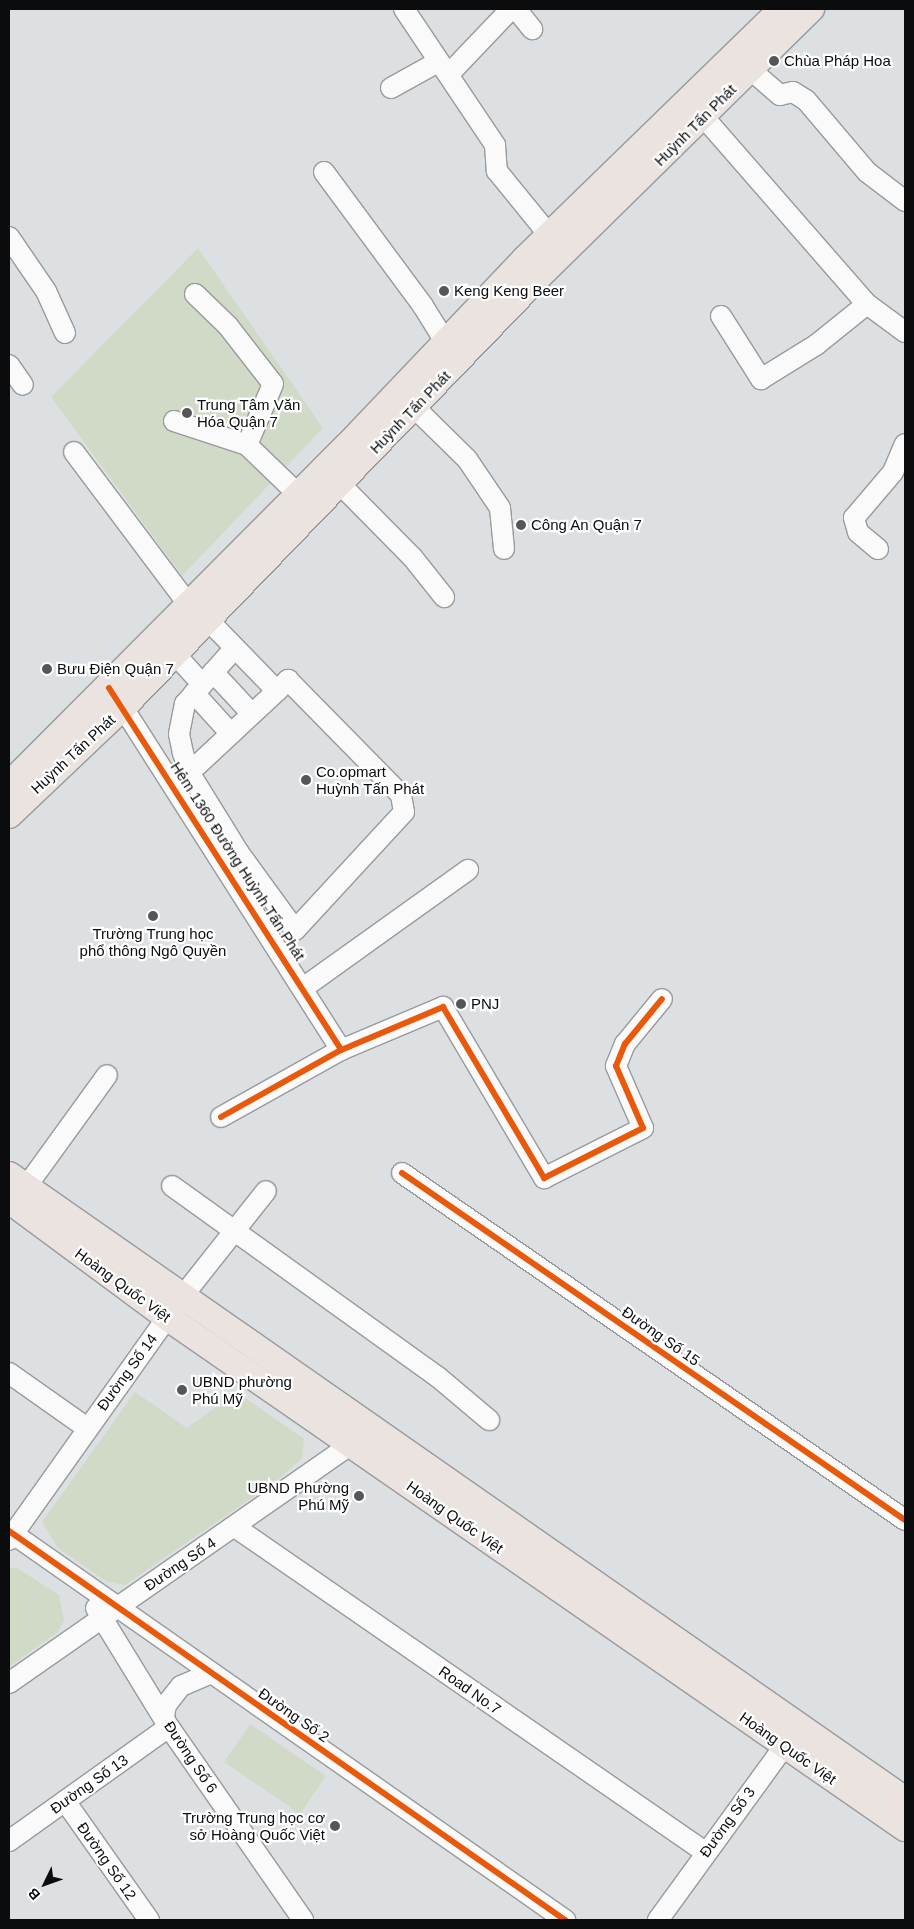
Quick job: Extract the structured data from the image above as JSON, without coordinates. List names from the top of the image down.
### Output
{
  "streets": {
    "main road": ["Huỳnh Tấn Phát", "Hoàng Quốc Việt"],
    "street": [
      "Hẻm 1360 Đường Huỳnh Tấn Phát",
      "Đường Số 15",
      "Đường Số 14",
      "Đường Số 4",
      "Road No.7",
      "Đường Số 2",
      "Đường Số 6",
      "Đường Số 13",
      "Đường Số 3",
      "Đường Số 12"
    ]
  },
  "crossings": [
    ["Huỳnh Tấn Phát", "Hẻm 1360 Đường Huỳnh Tấn Phát"],
    ["Hoàng Quốc Việt", "Đường Số 14"],
    ["Hoàng Quốc Việt", "Đường Số 4"],
    ["Hoàng Quốc Việt", "Đường Số 3"],
    ["Đường Số 14", "Đường Số 2"],
    ["Đường Số 4", "Road No.7"],
    ["Đường Số 4", "Đường Số 2"],
    ["Đường Số 4", "Đường Số 6"],
    ["Road No.7", "Đường Số 3"],
    ["Đường Số 2", "Đường Số 6"],
    ["Đường Số 6", "Đường Số 13"],
    ["Đường Số 13", "Đường Số 12"]
  ],
  "places": [
    "Chùa Pháp Hoa",
    "Keng Keng Beer",
    "Trung Tâm Văn Hóa Quận 7",
    "Công An Quận 7",
    "Bưu Điện Quận 7",
    "Co.opmart Huỳnh Tấn Phát",
    "Trường Trung học phổ thông Ngô Quyền",
    "PNJ",
    "UBND phường Phú Mỹ",
    "UBND Phường Phú Mỹ",
    "Trường Trung học cơ sở Hoàng Quốc Việt"
  ],
  "north": "bottom left"
}
